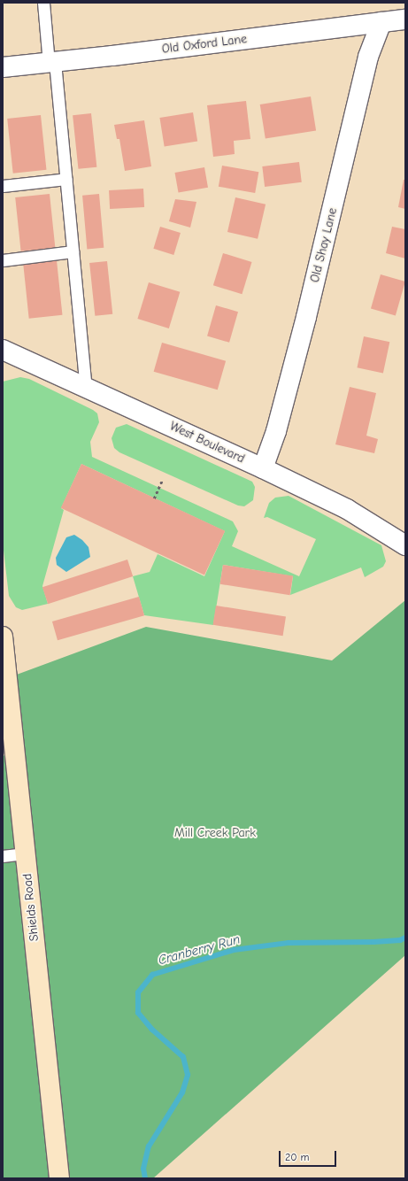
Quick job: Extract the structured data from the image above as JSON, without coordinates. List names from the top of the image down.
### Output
{
  "streets": {
    "main road": ["Shields Road"],
    "street": ["Old Oxford Lane", "Old Shay Lane", "West Boulevard"]
  },
  "crossings": [
    ["Old Oxford Lane", "Old Shay Lane"],
    ["Old Shay Lane", "West Boulevard"]
  ],
  "water": ["Cranberry Run"],
  "parks": ["Mill Creek Park"],
  "scale_bar": "20 m"
}
